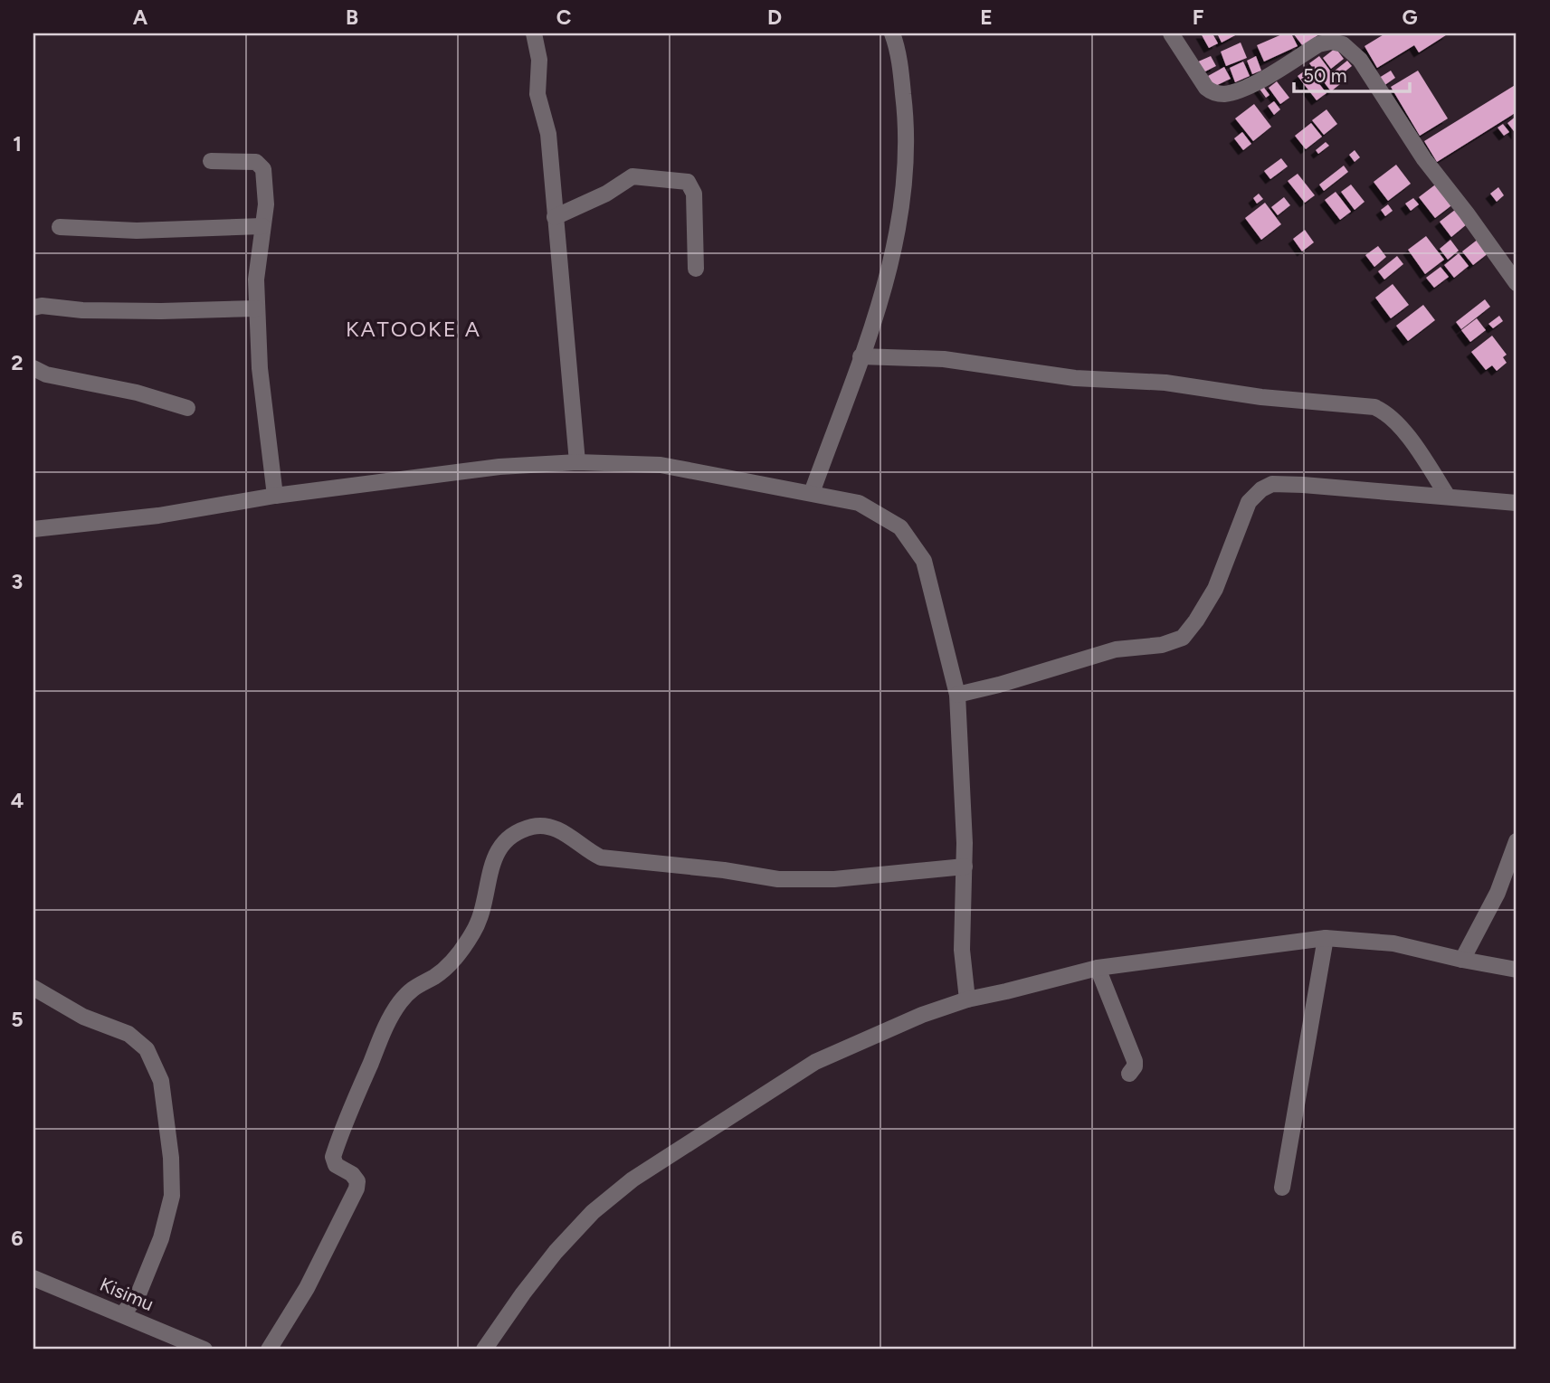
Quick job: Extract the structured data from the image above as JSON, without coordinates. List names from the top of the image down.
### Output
{
  "streets": {
    "street": ["Kisimu"]
  },
  "districts": ["KATOOKE A"],
  "scale_bar": "50 m",
  "grid": {
    "columns": [
      "A",
      "B",
      "C",
      "D",
      "E",
      "F",
      "G"
    ],
    "rows": [
      "1",
      "2",
      "3",
      "4",
      "5",
      "6"
    ]
  }
}
